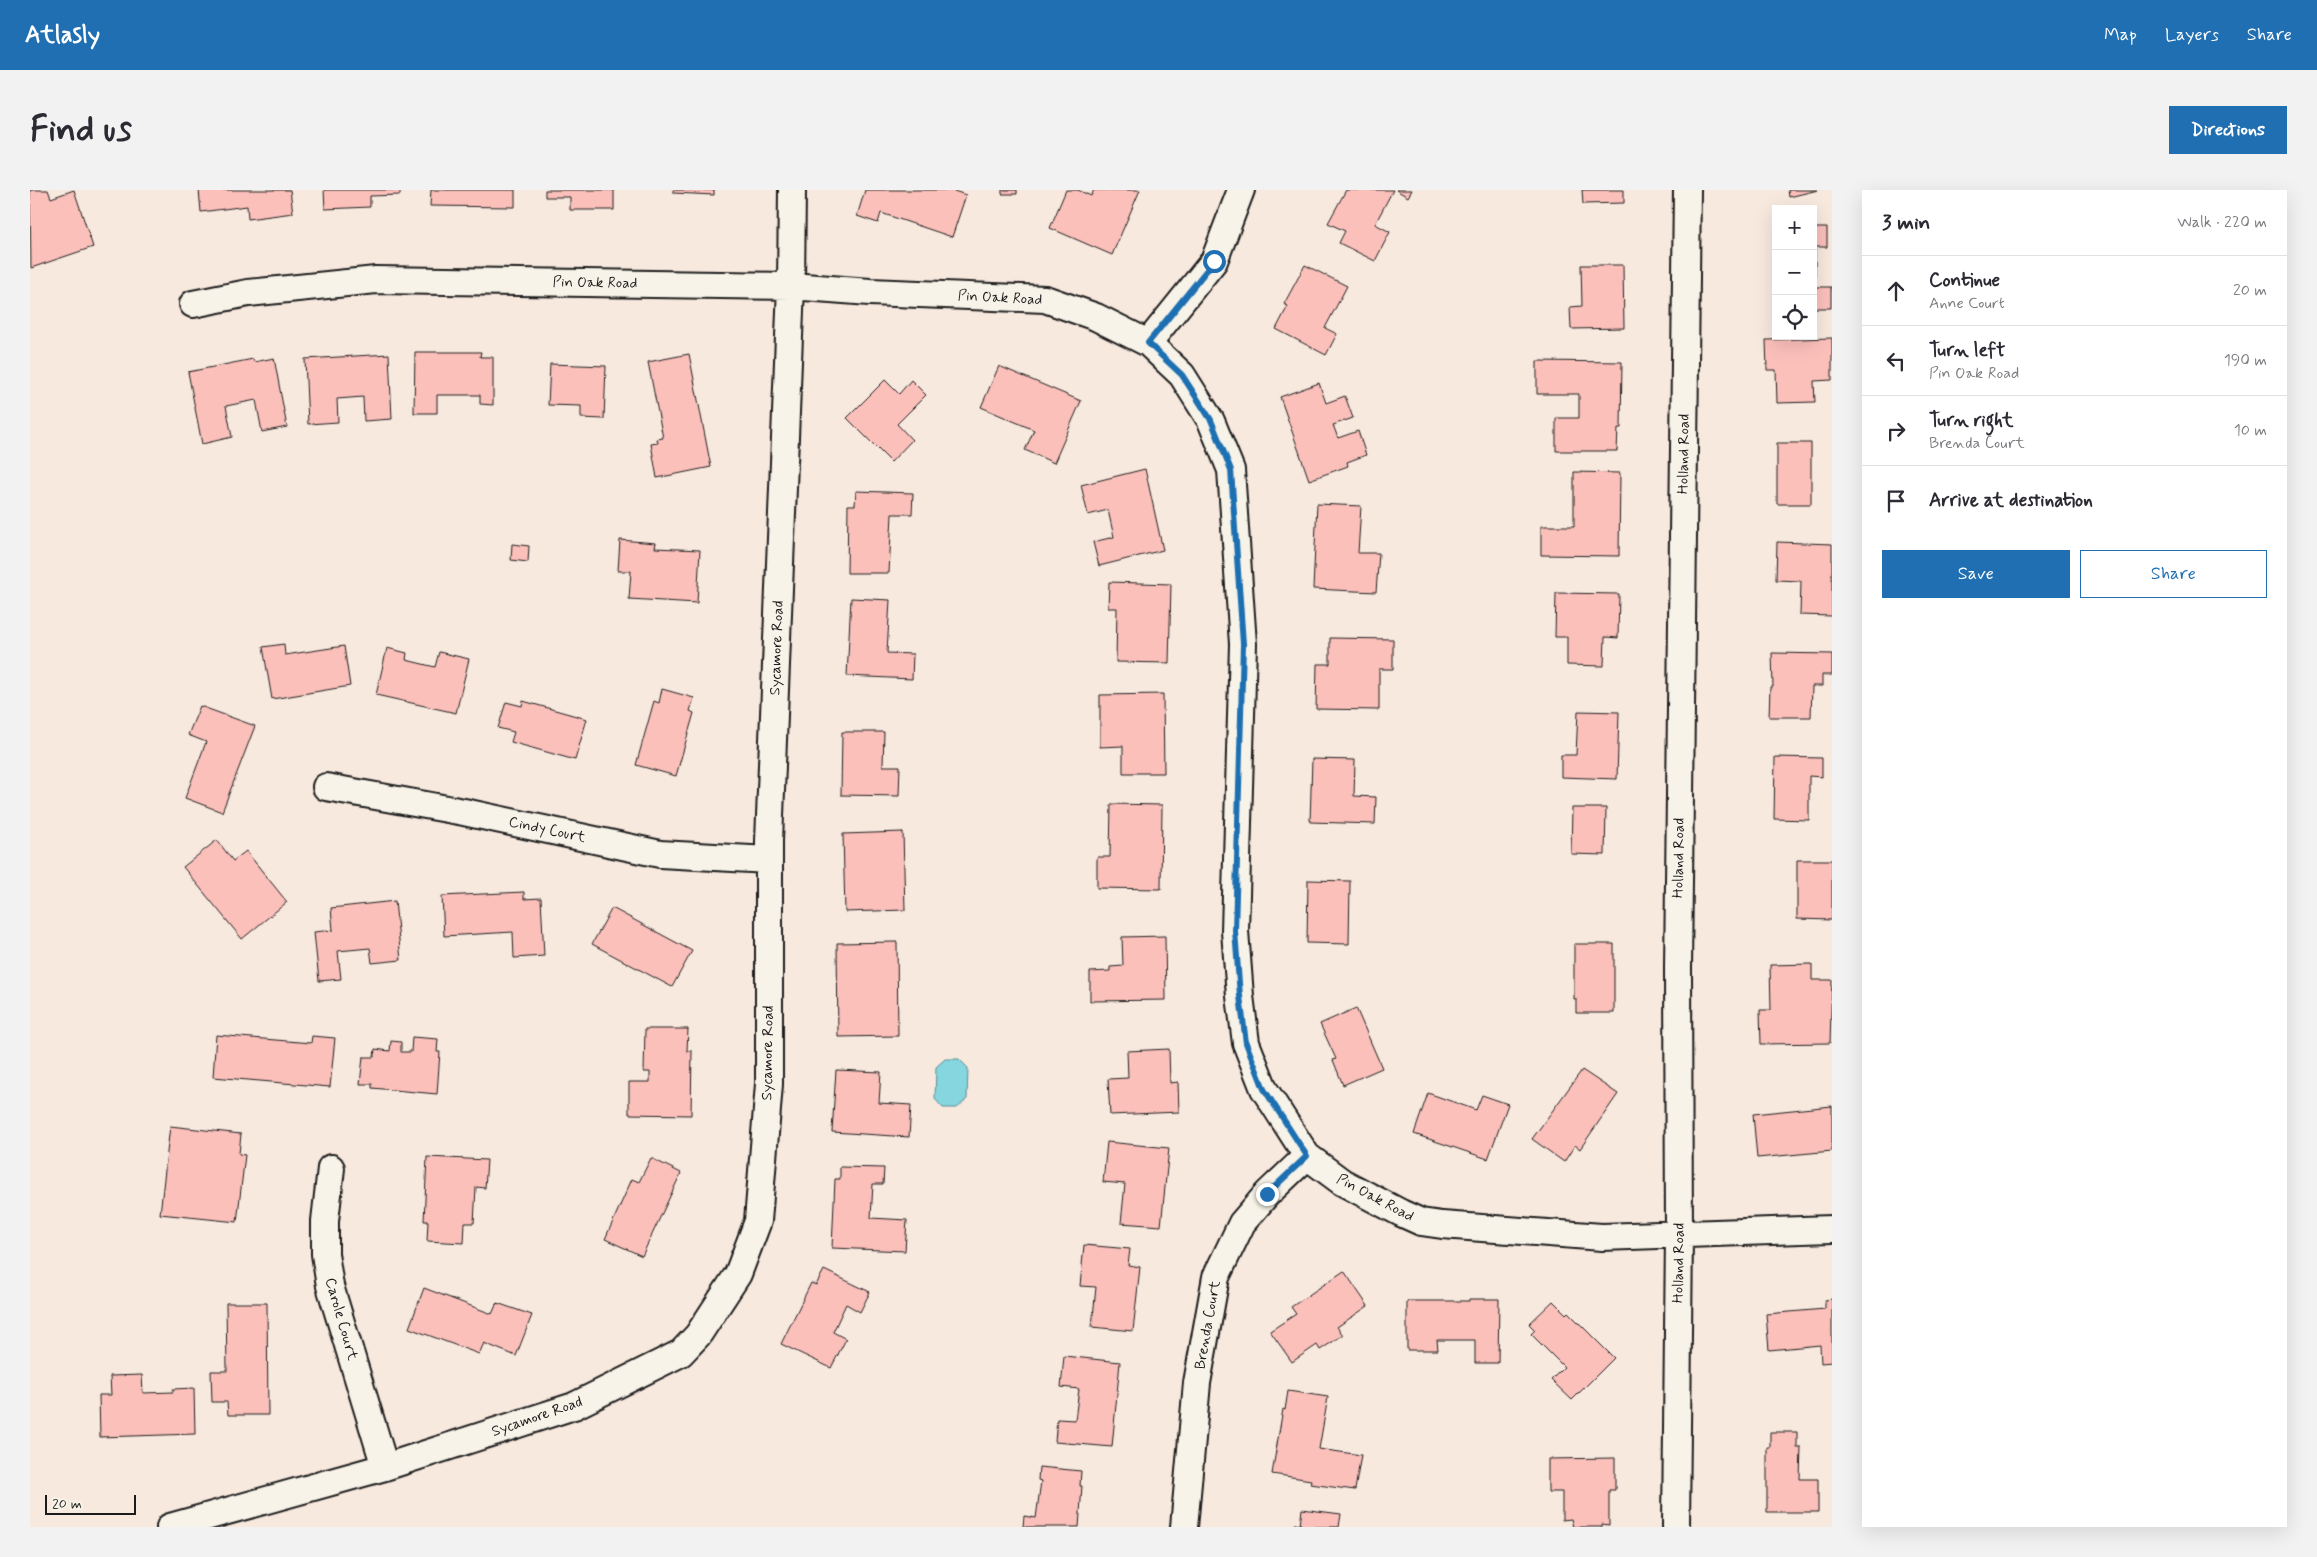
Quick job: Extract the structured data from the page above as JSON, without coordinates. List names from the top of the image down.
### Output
{
  "streets": {
    "street": [
      "Pin Oak Road",
      "Holland Road",
      "Sycamore Road",
      "Cindy Court",
      "Carole Court",
      "Brenda Court"
    ]
  },
  "crossings": [
    ["Pin Oak Road", "Holland Road"],
    ["Pin Oak Road", "Sycamore Road"],
    ["Pin Oak Road", "Brenda Court"],
    ["Sycamore Road", "Cindy Court"],
    ["Sycamore Road", "Carole Court"]
  ],
  "scale_bar": "20 m",
  "page": {
    "header": "Atlasly",
    "nav": ["Map", "Layers", "Share"],
    "buttons": [
      "Directions",
      ["Save", "Share"]
    ],
    "title": "Find us",
    "heading": ["3 min", "Walk · 220 m"],
    "map_buttons": ["+", "−"],
    "list": [
      ["Continue", "Anne Court", "20 m"],
      ["Turn left", "Pin Oak Road", "190 m"],
      ["Turn right", "Brenda Court", "10 m"],
      "Arrive at destination"
    ],
    "scale": "20 m"
  }
}
